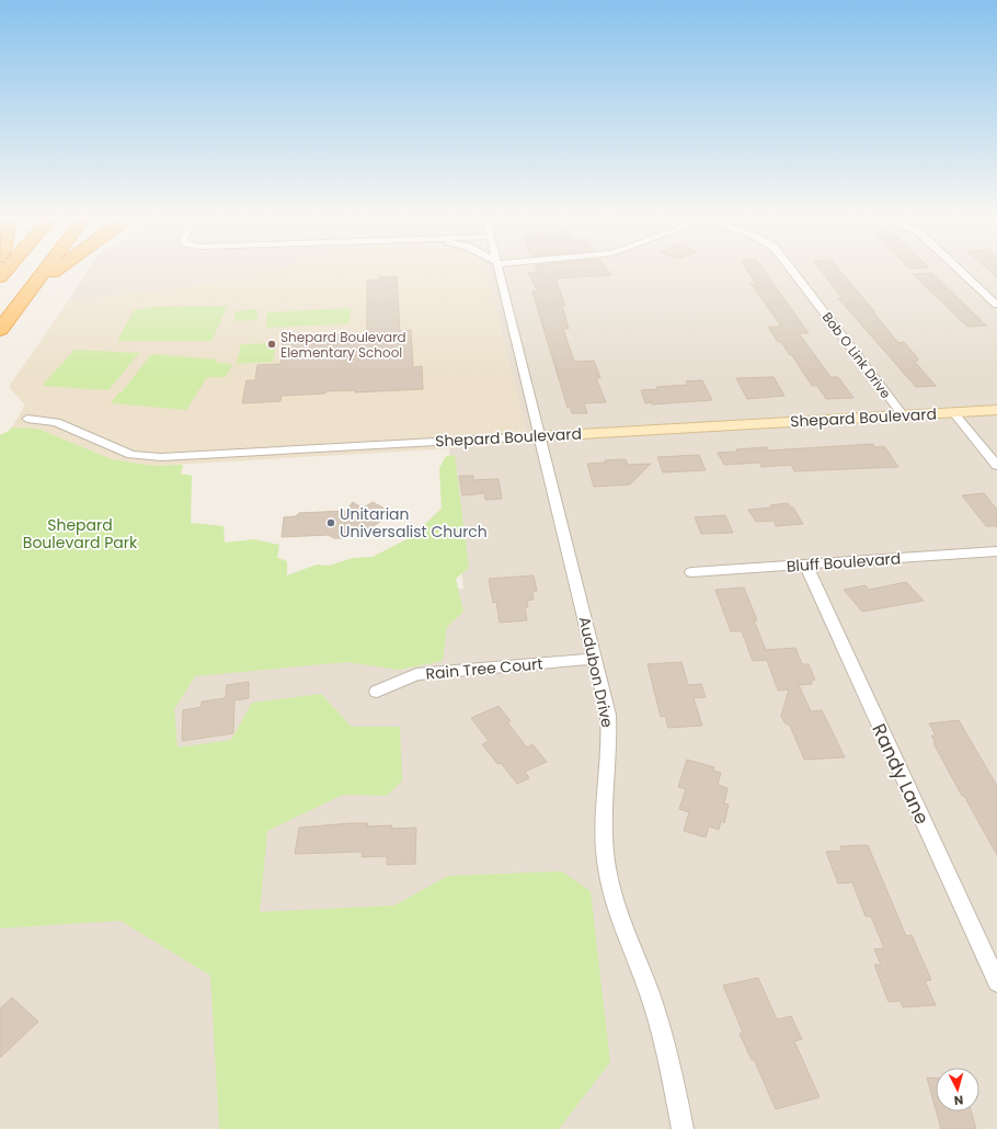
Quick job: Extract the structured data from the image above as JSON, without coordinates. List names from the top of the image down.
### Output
{
  "streets": {
    "street": [
      "Bob O Link Drive",
      "Shepard Boulevard",
      "Bluff Boulevard",
      "Rain Tree Court",
      "Audubon Drive",
      "Randy Lane"
    ]
  },
  "crossings": [
    ["Bob O Link Drive", "Shepard Boulevard"],
    ["Shepard Boulevard", "Audubon Drive"],
    ["Bluff Boulevard", "Randy Lane"],
    ["Rain Tree Court", "Audubon Drive"]
  ],
  "parks": ["Shepard Boulevard Park"],
  "places": ["Shepard Boulevard Elementary School", "Unitarian Universalist Church"],
  "north": "bottom"
}
